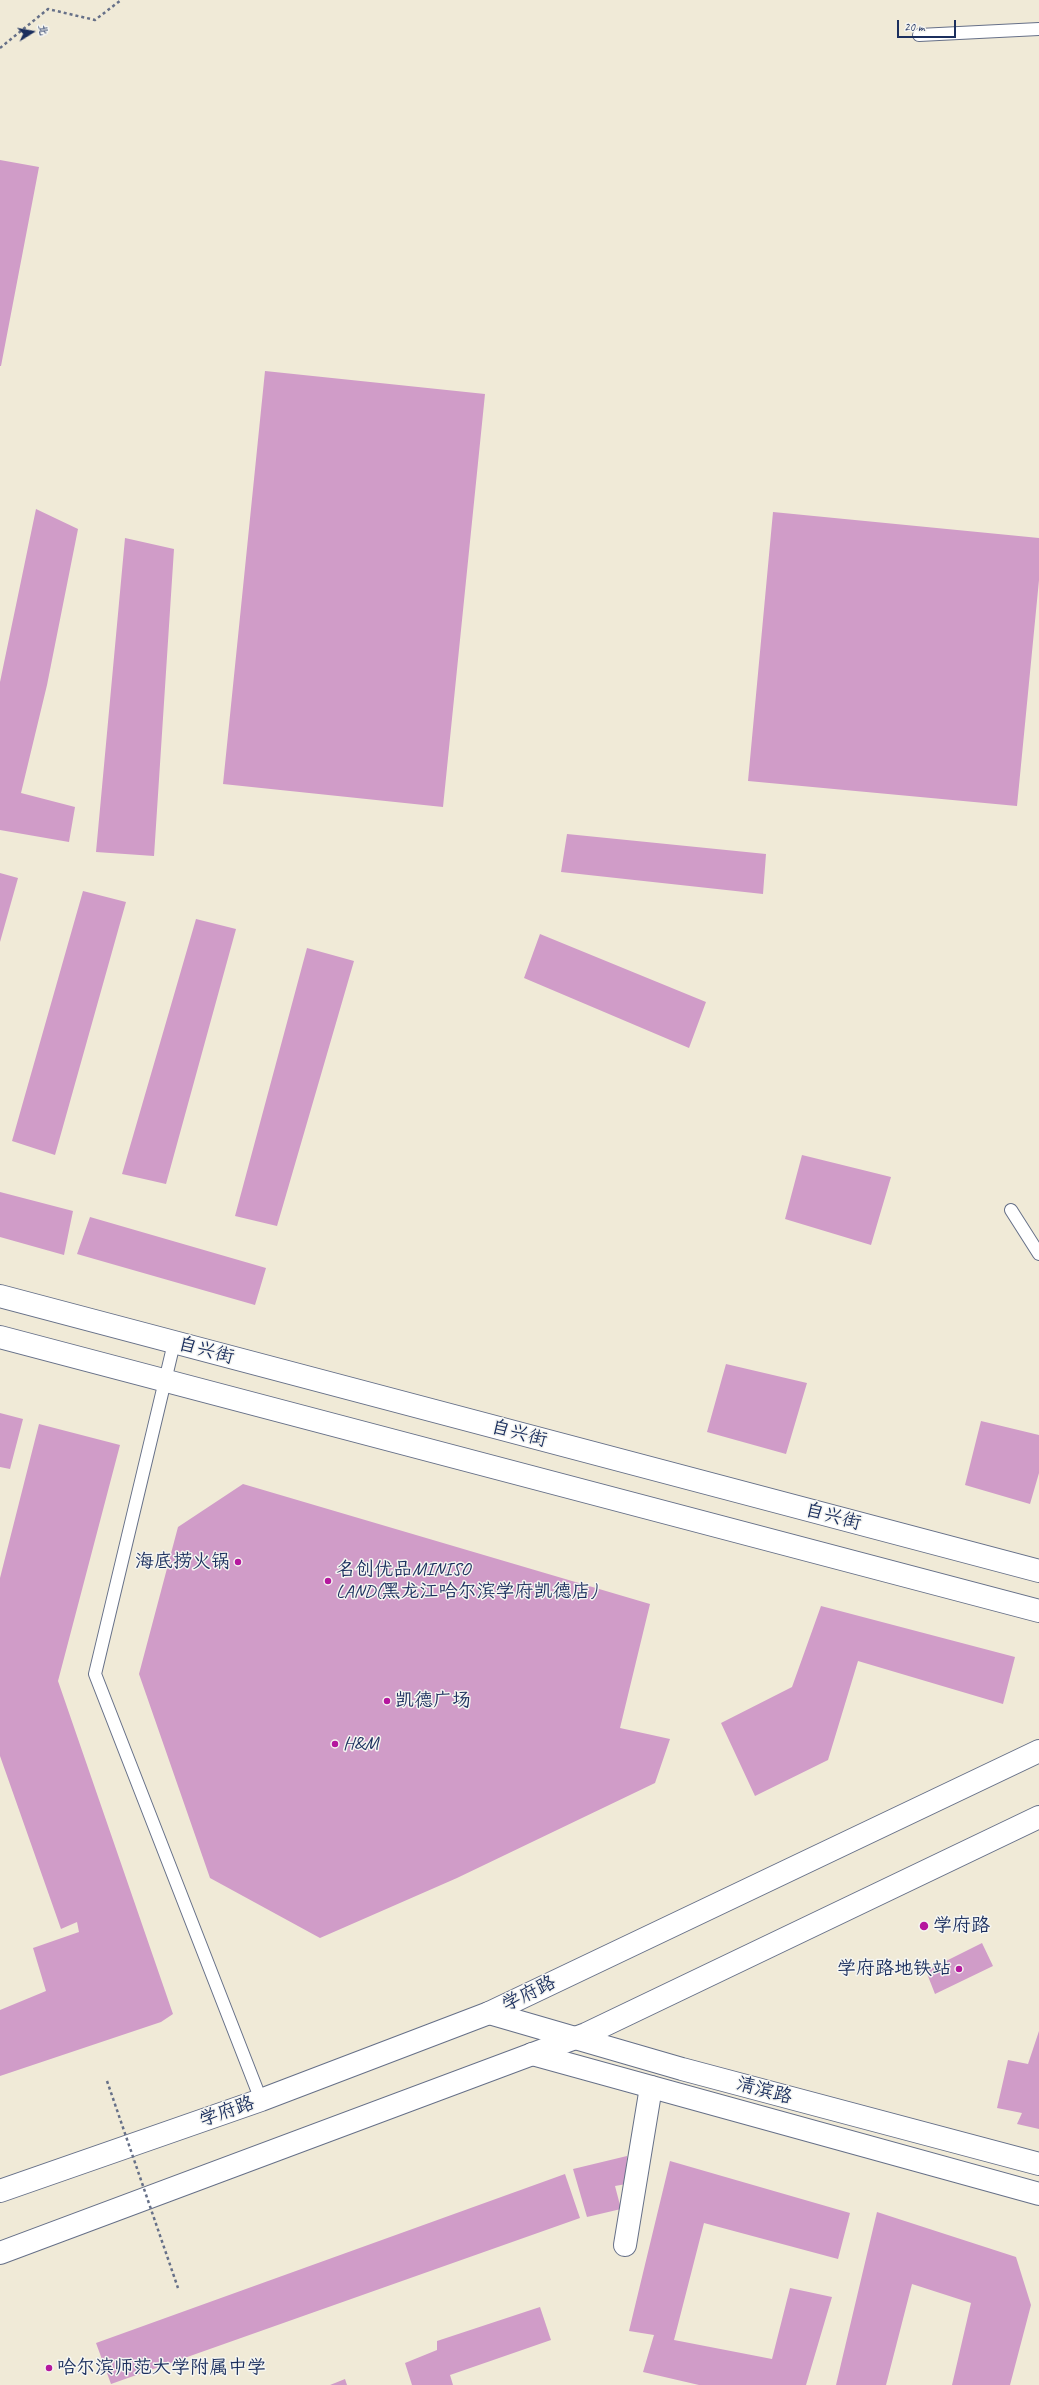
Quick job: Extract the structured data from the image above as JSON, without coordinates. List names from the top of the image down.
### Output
{
  "streets": {
    "main road": ["自兴街", "学府路", "清滨路"]
  },
  "crossings": [
    ["学府路", "清滨路"]
  ],
  "places": [
    "海底捞火锅",
    "名创优品MINISO LAND(黑龙江哈尔滨学府凯德店)",
    "凯德广场",
    "H&M",
    "学府路",
    "学府路地铁站",
    "哈尔滨师范大学附属中学"
  ],
  "scale_bar": "20 m",
  "north": "right"
}
